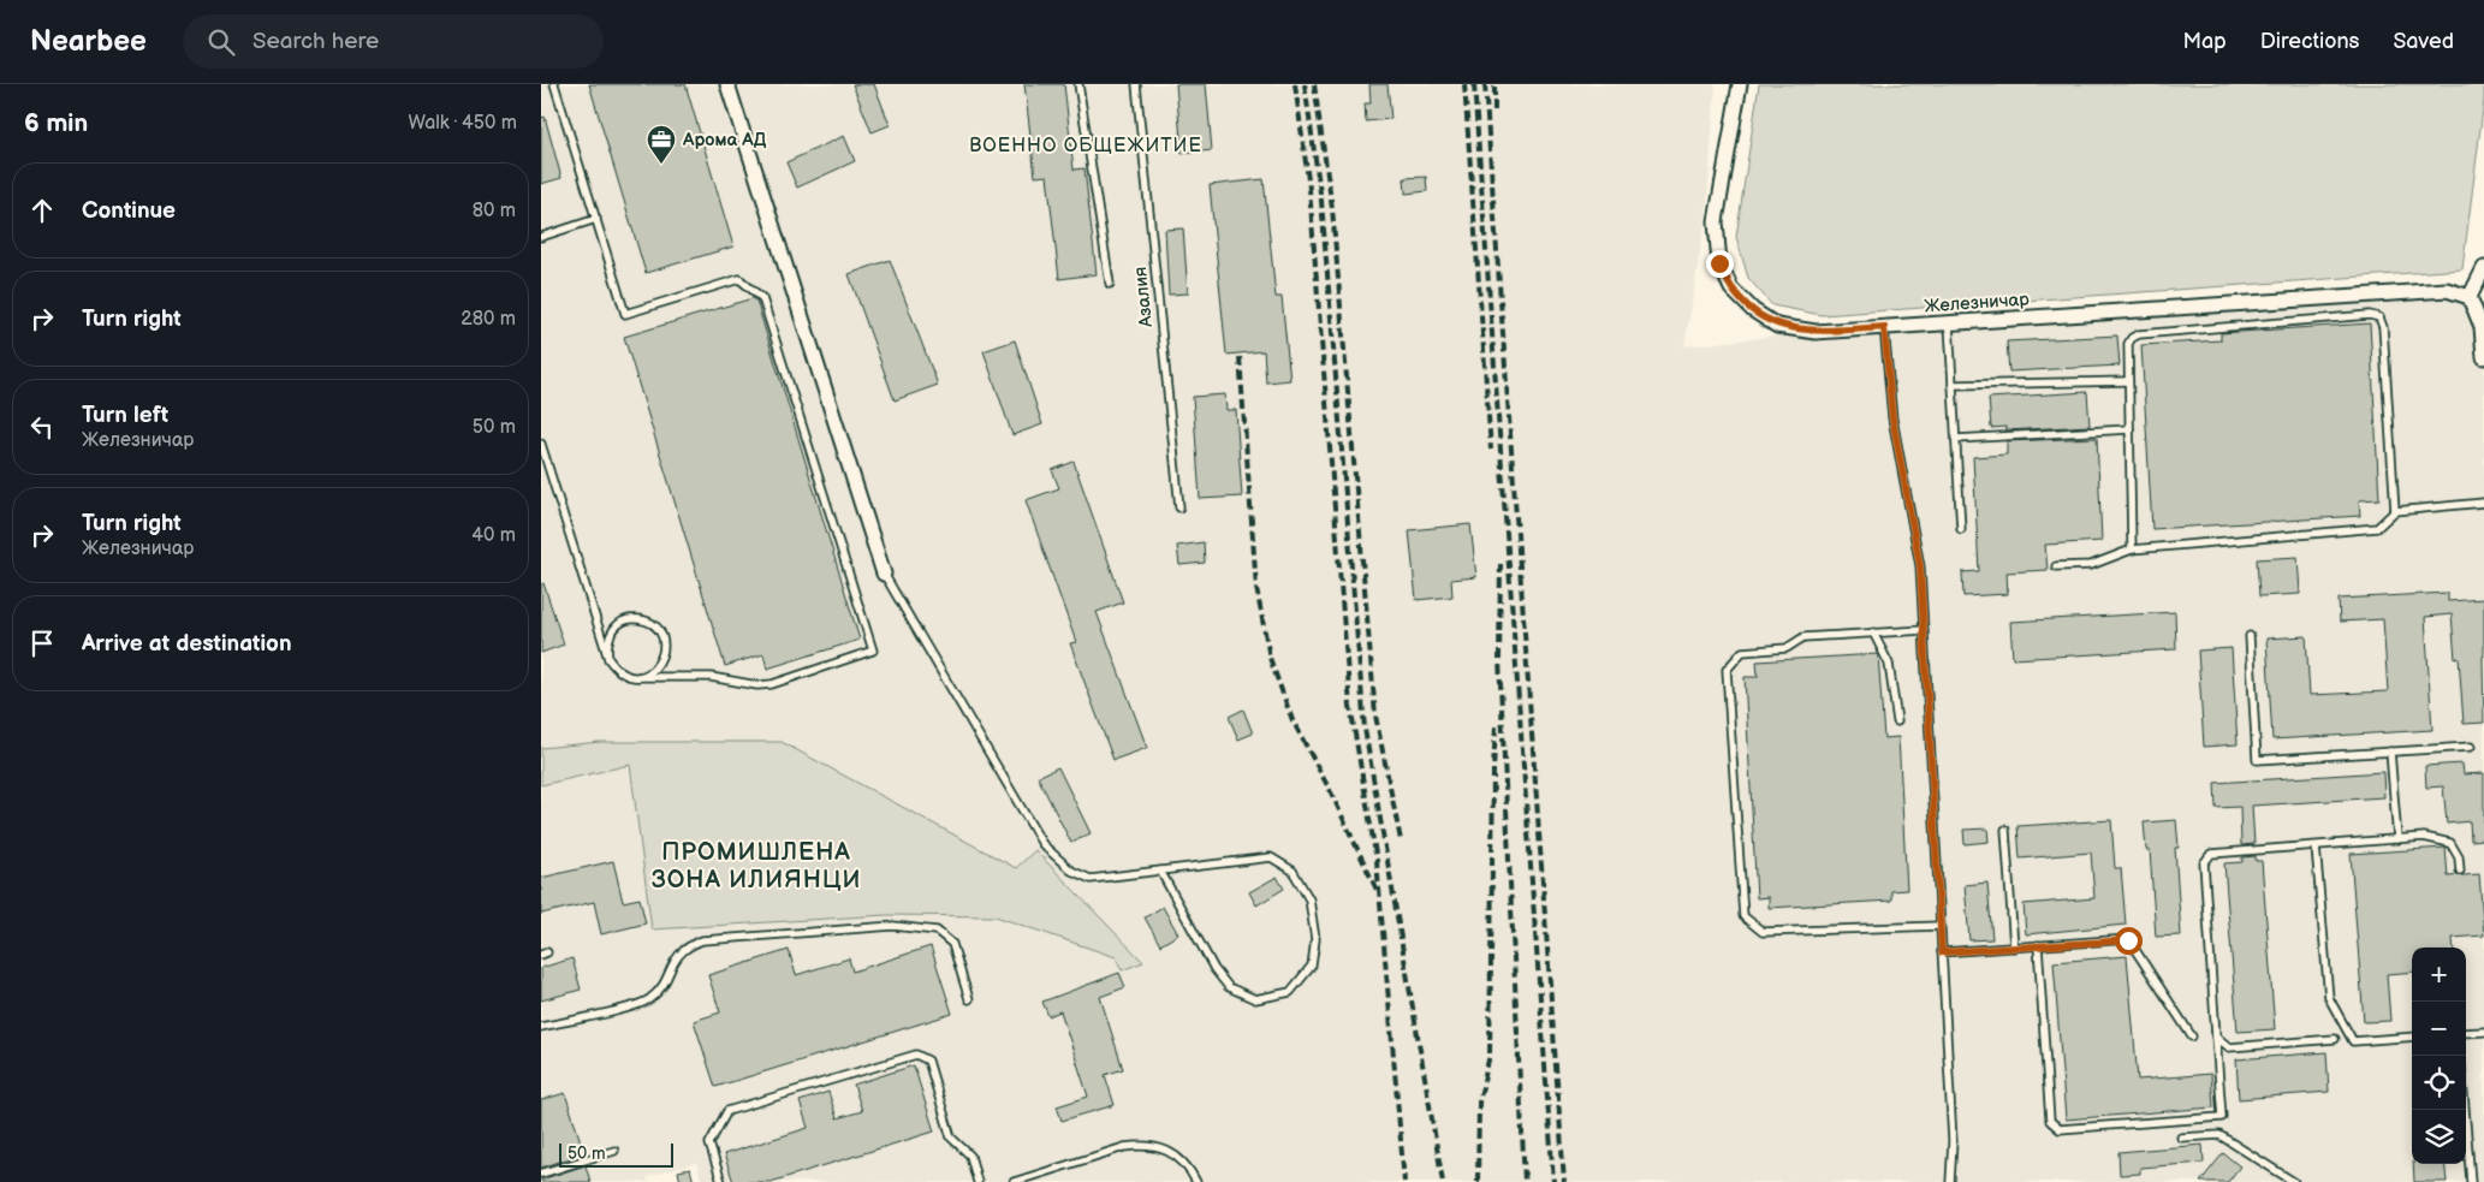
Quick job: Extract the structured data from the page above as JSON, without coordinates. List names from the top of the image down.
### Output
{
  "streets": {
    "street": ["Железничар"],
    "lane": ["Азалия"]
  },
  "districts": ["ВОЕННО ОБЩЕЖИТИЕ", "ПРОМИШЛЕНА ЗОНА ИЛИЯНЦИ"],
  "places": {
    "office": ["Арома АД"]
  },
  "scale_bar": "50 m",
  "page": {
    "header": "Nearbee",
    "search": "Search here",
    "nav": ["Map", "Directions", "Saved"],
    "heading": ["6 min", "Walk · 450 m"],
    "list": [
      ["Continue", "80 m"],
      ["Turn right", "280 m"],
      ["Turn left", "Железничар", "50 m"],
      ["Turn right", "Железничар", "40 m"],
      "Arrive at destination"
    ],
    "map_buttons": ["+", "−"],
    "scale": "50 m"
  }
}
